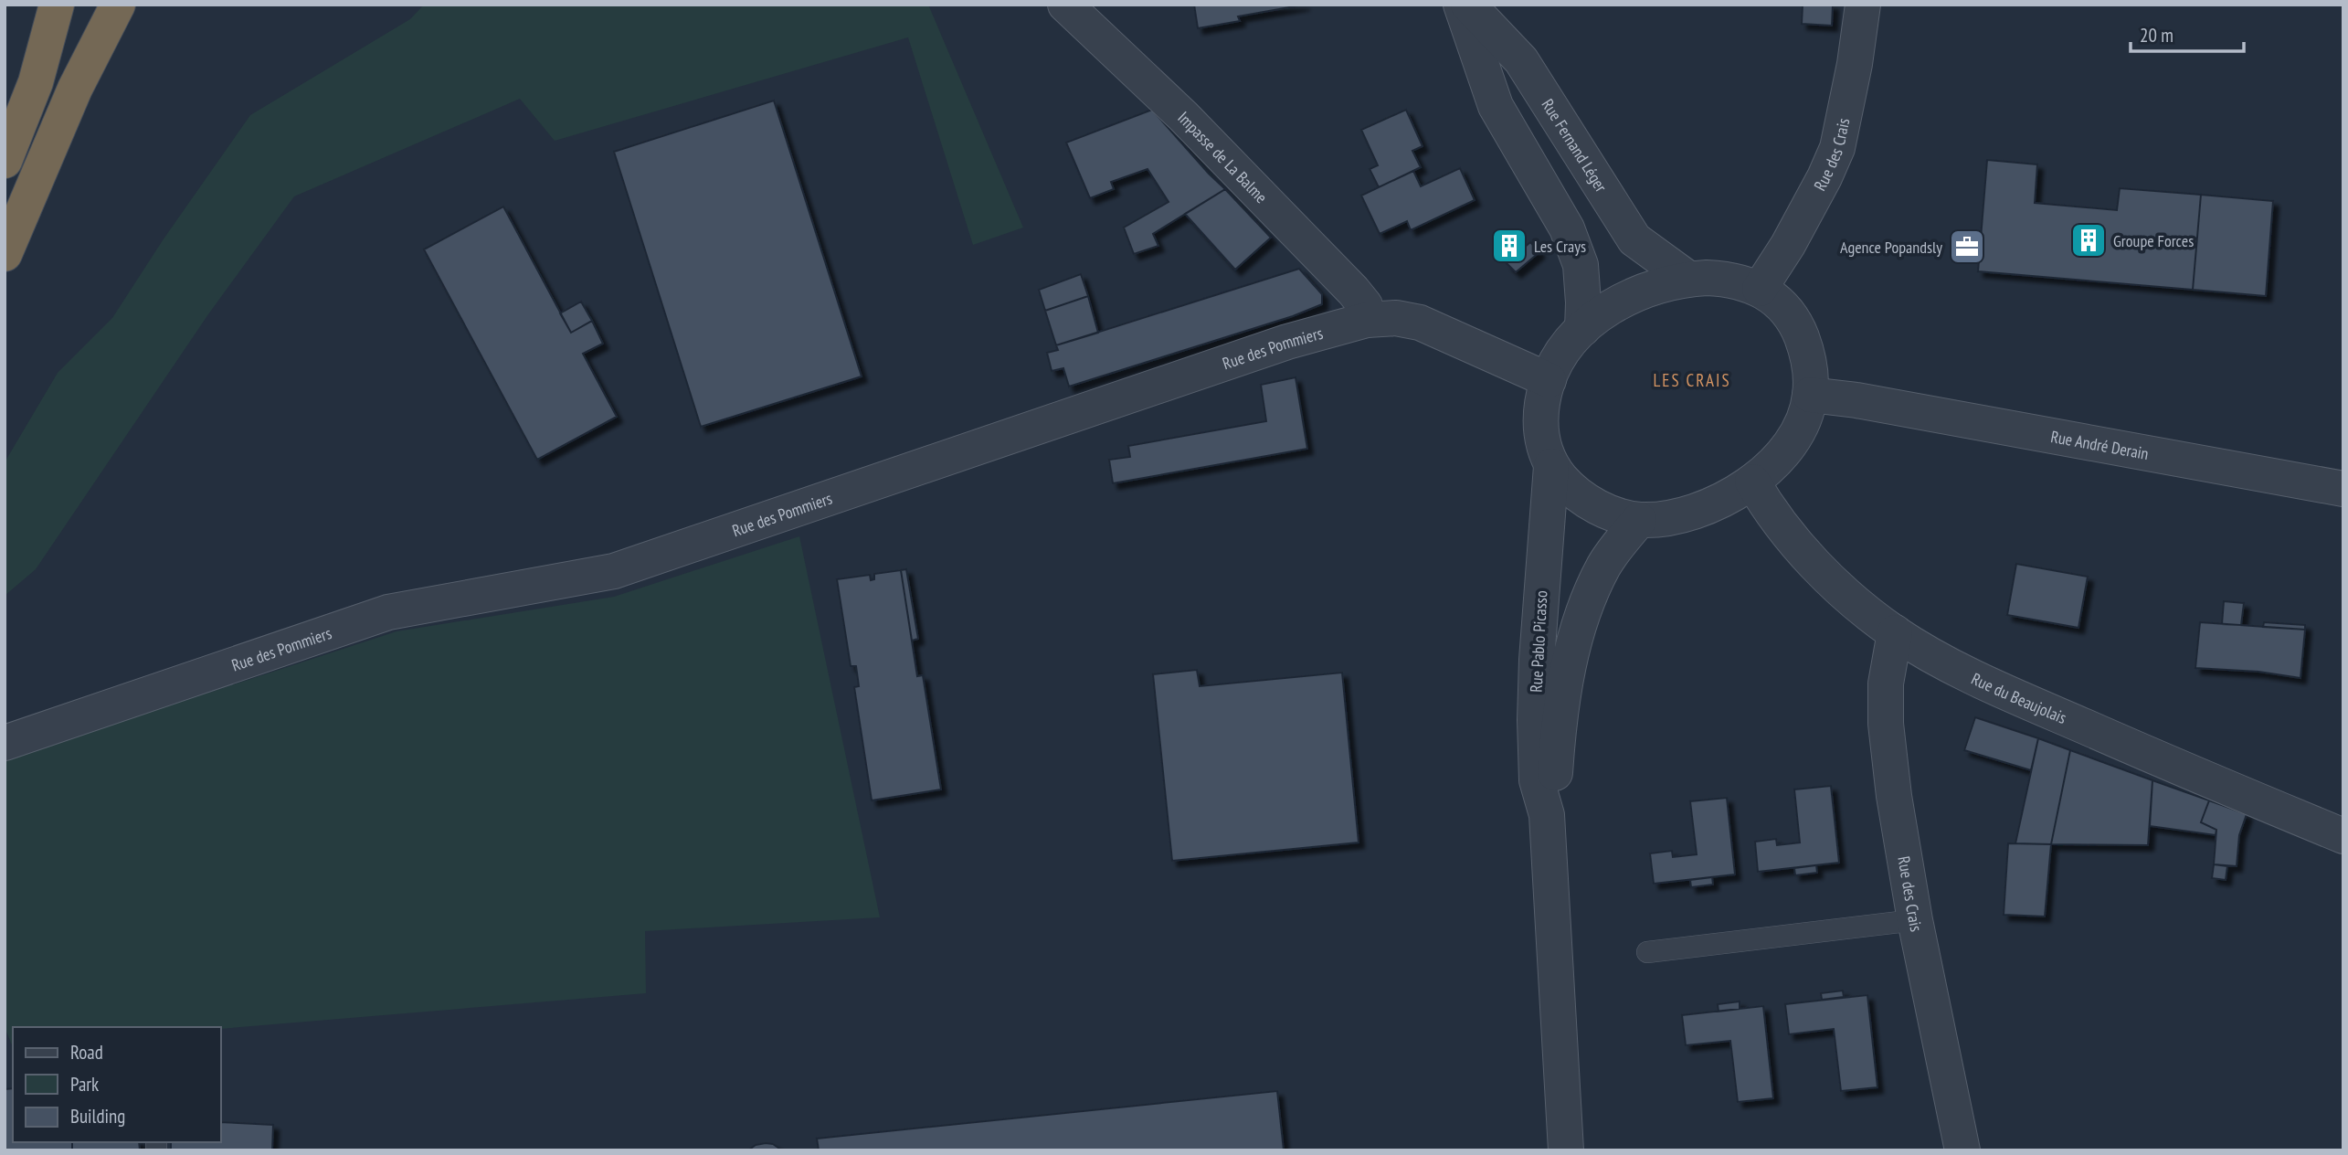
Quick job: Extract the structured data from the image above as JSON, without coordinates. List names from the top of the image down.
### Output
{
  "streets": {
    "street": [
      "Rue Fernand Léger",
      "Rue des Crais",
      "Impasse de La Balme",
      "Rue des Pommiers",
      "Rue André Derain",
      "Rue Pablo Picasso",
      "Rue du Beaujolais"
    ]
  },
  "crossings": [
    ["Rue des Crais", "Rue du Beaujolais"],
    ["Impasse de La Balme", "Rue des Pommiers"]
  ],
  "districts": ["LES CRAIS"],
  "places": {
    "building": ["Groupe Forces", "Les Crays"],
    "office": ["Agence Popandsly"]
  },
  "legend": ["Road", "Park", "Building"],
  "scale_bar": "20 m"
}
